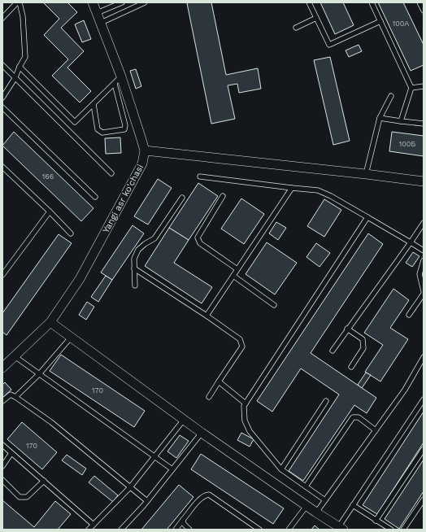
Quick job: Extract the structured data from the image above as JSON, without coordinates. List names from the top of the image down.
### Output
{
  "streets": {
    "street": ["Yangi asr ko'chasi"]
  },
  "house_numbers": [
    "100А",
    "100Б",
    "166",
    "170",
    "170"
  ]
}
